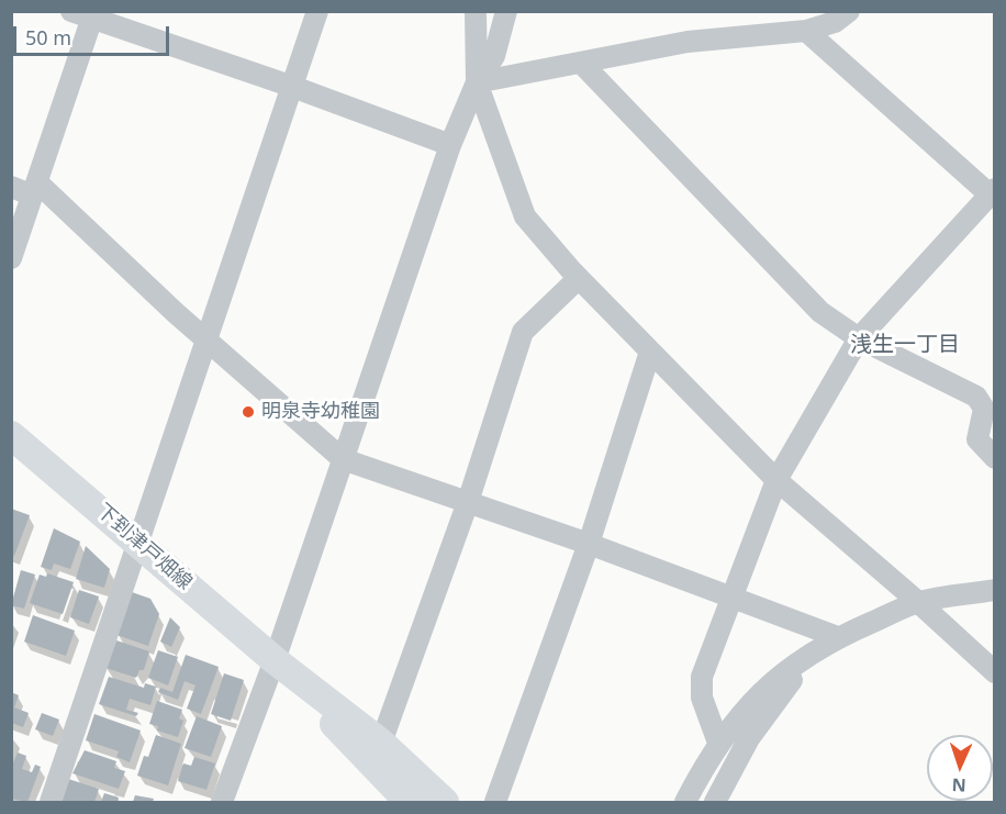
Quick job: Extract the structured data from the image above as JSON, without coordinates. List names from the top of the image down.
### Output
{
  "streets": {
    "main road": ["下到津戸畑線"]
  },
  "districts": ["浅生一丁目"],
  "places": ["明泉寺幼稚園"],
  "scale_bar": "50 m",
  "north": "bottom"
}
